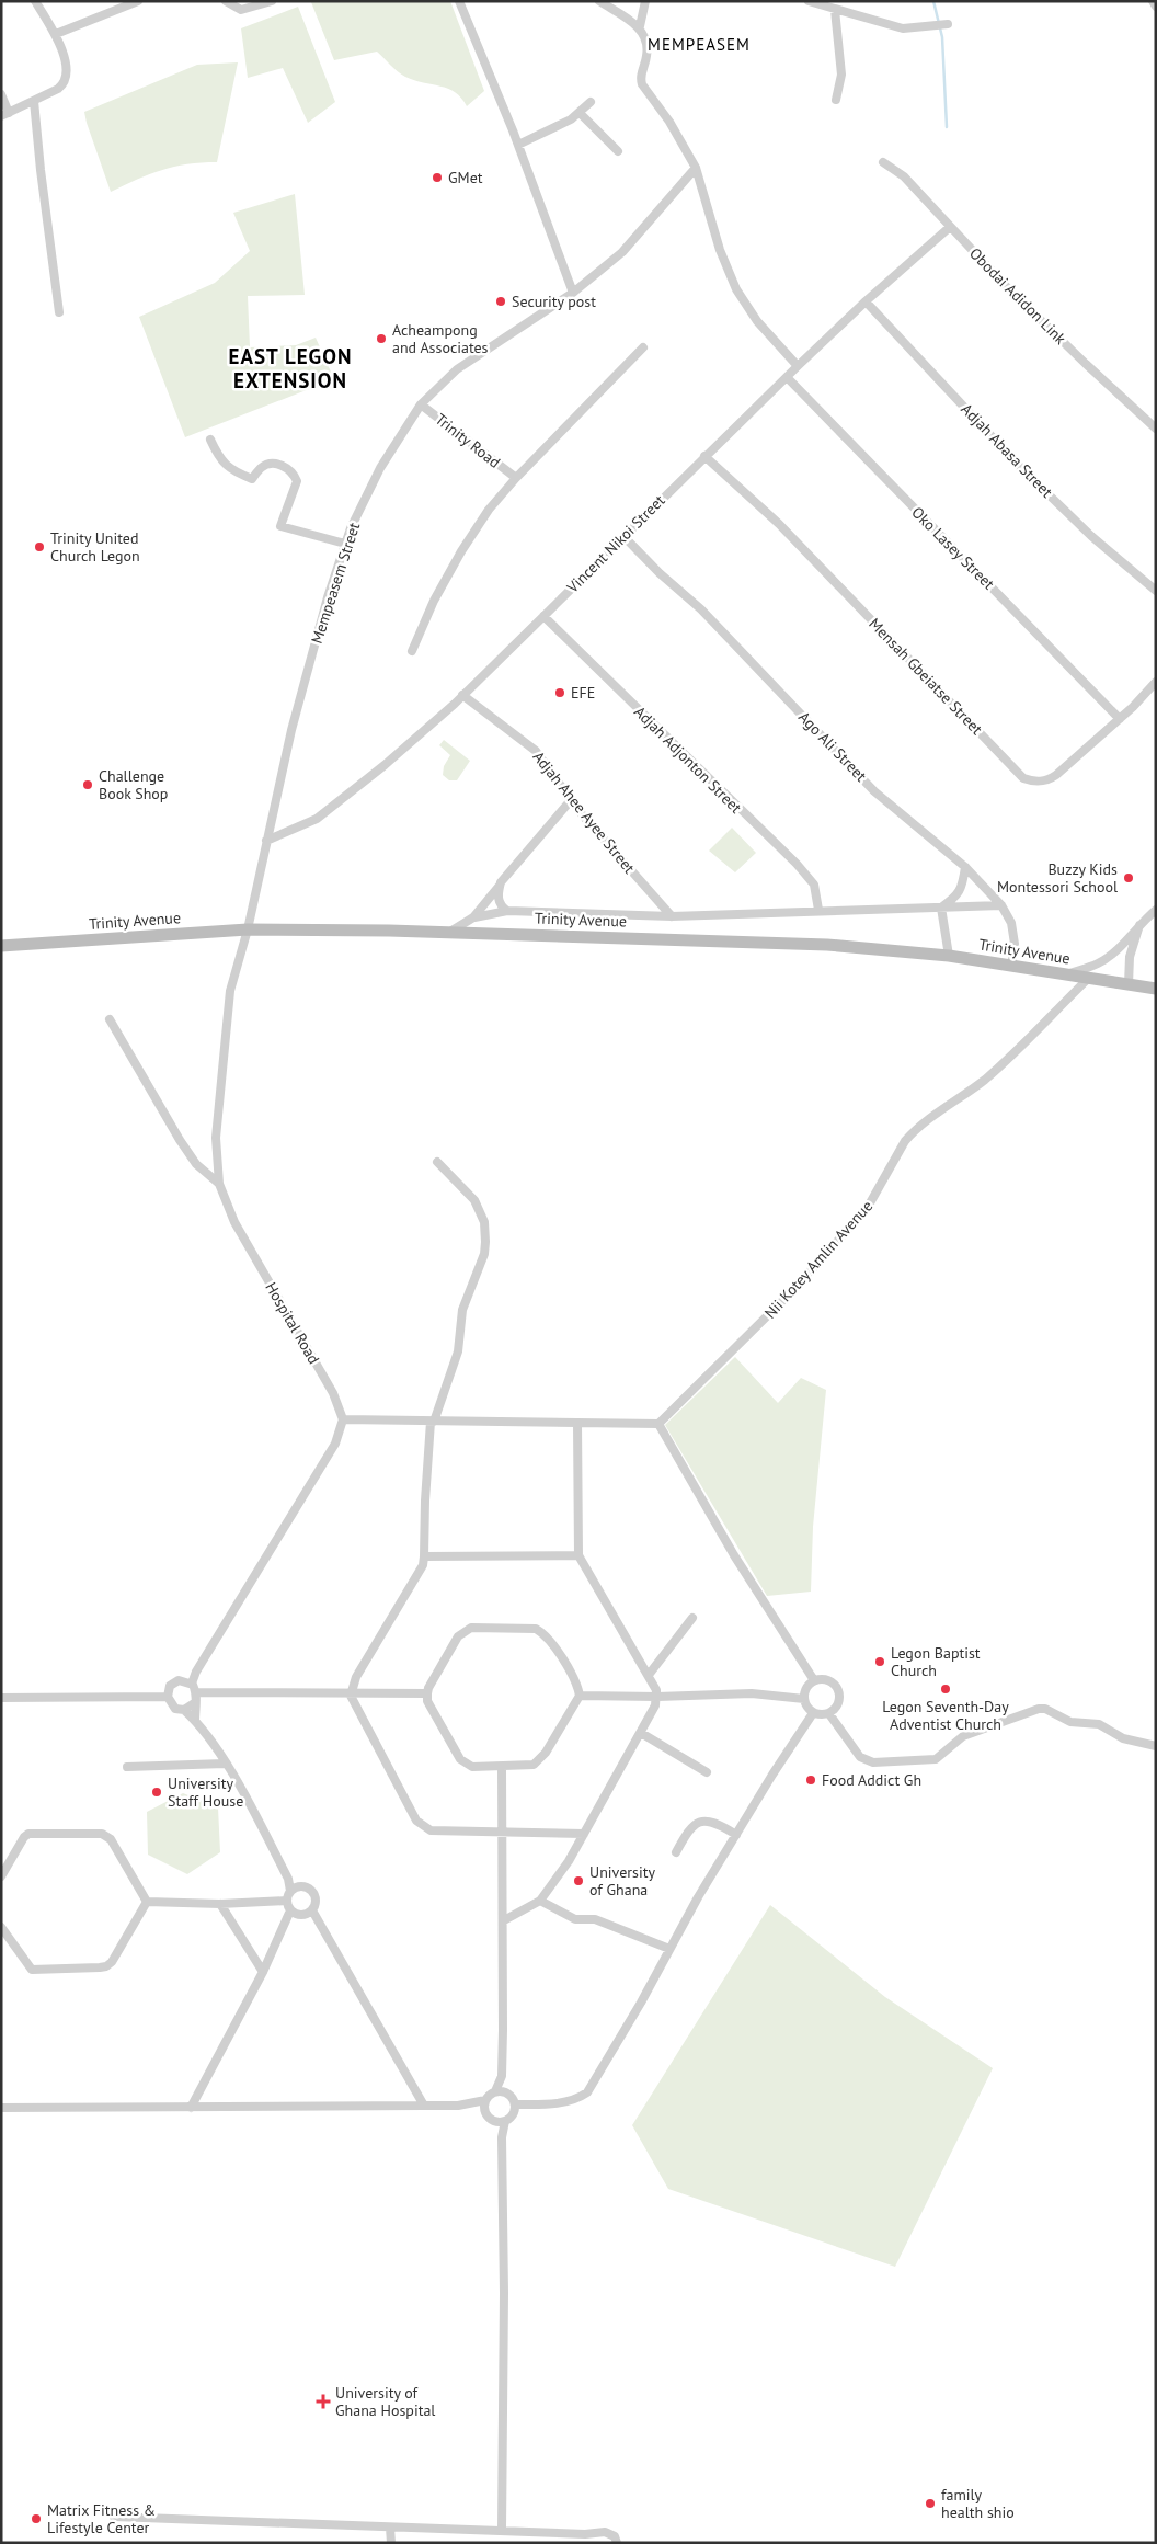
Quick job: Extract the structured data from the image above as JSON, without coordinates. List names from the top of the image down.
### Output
{
  "streets": {
    "street": [
      "Obodai Adidon Link",
      "Trinity Road",
      "Adjah Abasa Street",
      "Vincent Nikoi Street",
      "Oko Lasey Street",
      "Mempeasem Street",
      "Mensah Gbeiatse Street",
      "Ago Ali Street",
      "Adjah Adjonton Street",
      "Adjah Ahee Ayee Street",
      "Trinity Avenue",
      "Nii Kotey Amlin Avenue",
      "Hospital Road"
    ]
  },
  "crossings": [
    ["Obodai Adidon Link", "Vincent Nikoi Street"],
    ["Trinity Road", "Mempeasem Street"],
    ["Adjah Abasa Street", "Vincent Nikoi Street"],
    ["Vincent Nikoi Street", "Oko Lasey Street"],
    ["Vincent Nikoi Street", "Mempeasem Street"],
    ["Vincent Nikoi Street", "Mensah Gbeiatse Street"],
    ["Vincent Nikoi Street", "Ago Ali Street"],
    ["Vincent Nikoi Street", "Adjah Adjonton Street"],
    ["Vincent Nikoi Street", "Adjah Ahee Ayee Street"],
    ["Oko Lasey Street", "Mensah Gbeiatse Street"],
    ["Mempeasem Street", "Trinity Avenue"],
    ["Mempeasem Street", "Hospital Road"],
    ["Ago Ali Street", "Trinity Avenue"],
    ["Trinity Avenue", "Nii Kotey Amlin Avenue"],
    ["Trinity Avenue", "Hospital Road"]
  ],
  "districts": ["MEMPEASEM", "EAST LEGON EXTENSION"],
  "places": {
    "other": [
      "GMet",
      "Security post",
      "Acheampong and Associates",
      "Trinity United Church Legon",
      "EFE",
      "Challenge Book Shop",
      "Buzzy Kids Montessori School",
      "Legon Baptist Church",
      "Legon Seventh-Day Adventist Church",
      "Food Addict Gh",
      "University Staff House",
      "University of Ghana",
      "family health shio",
      "Matrix Fitness & Lifestyle Center"
    ],
    "health": ["University of Ghana Hospital"]
  }
}
